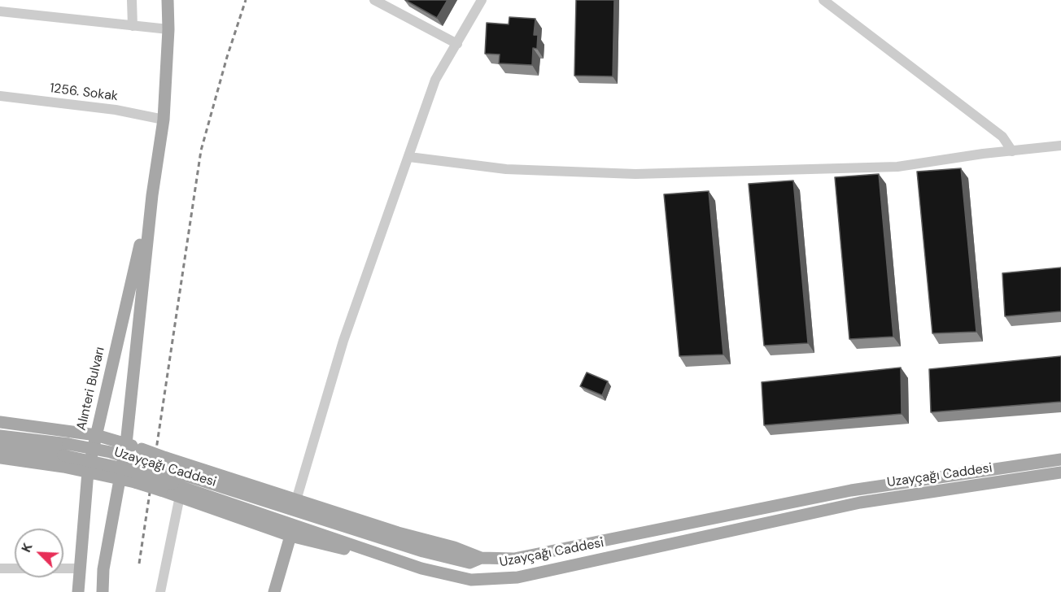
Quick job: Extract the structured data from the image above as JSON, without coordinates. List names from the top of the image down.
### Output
{
  "streets": {
    "main road": ["Alınteri Bulvarı", "Uzayçağı Caddesi"],
    "street": ["1256. Sokak"]
  },
  "crossings": [
    ["1256. Sokak", "Alınteri Bulvarı"]
  ],
  "north": "top left"
}
